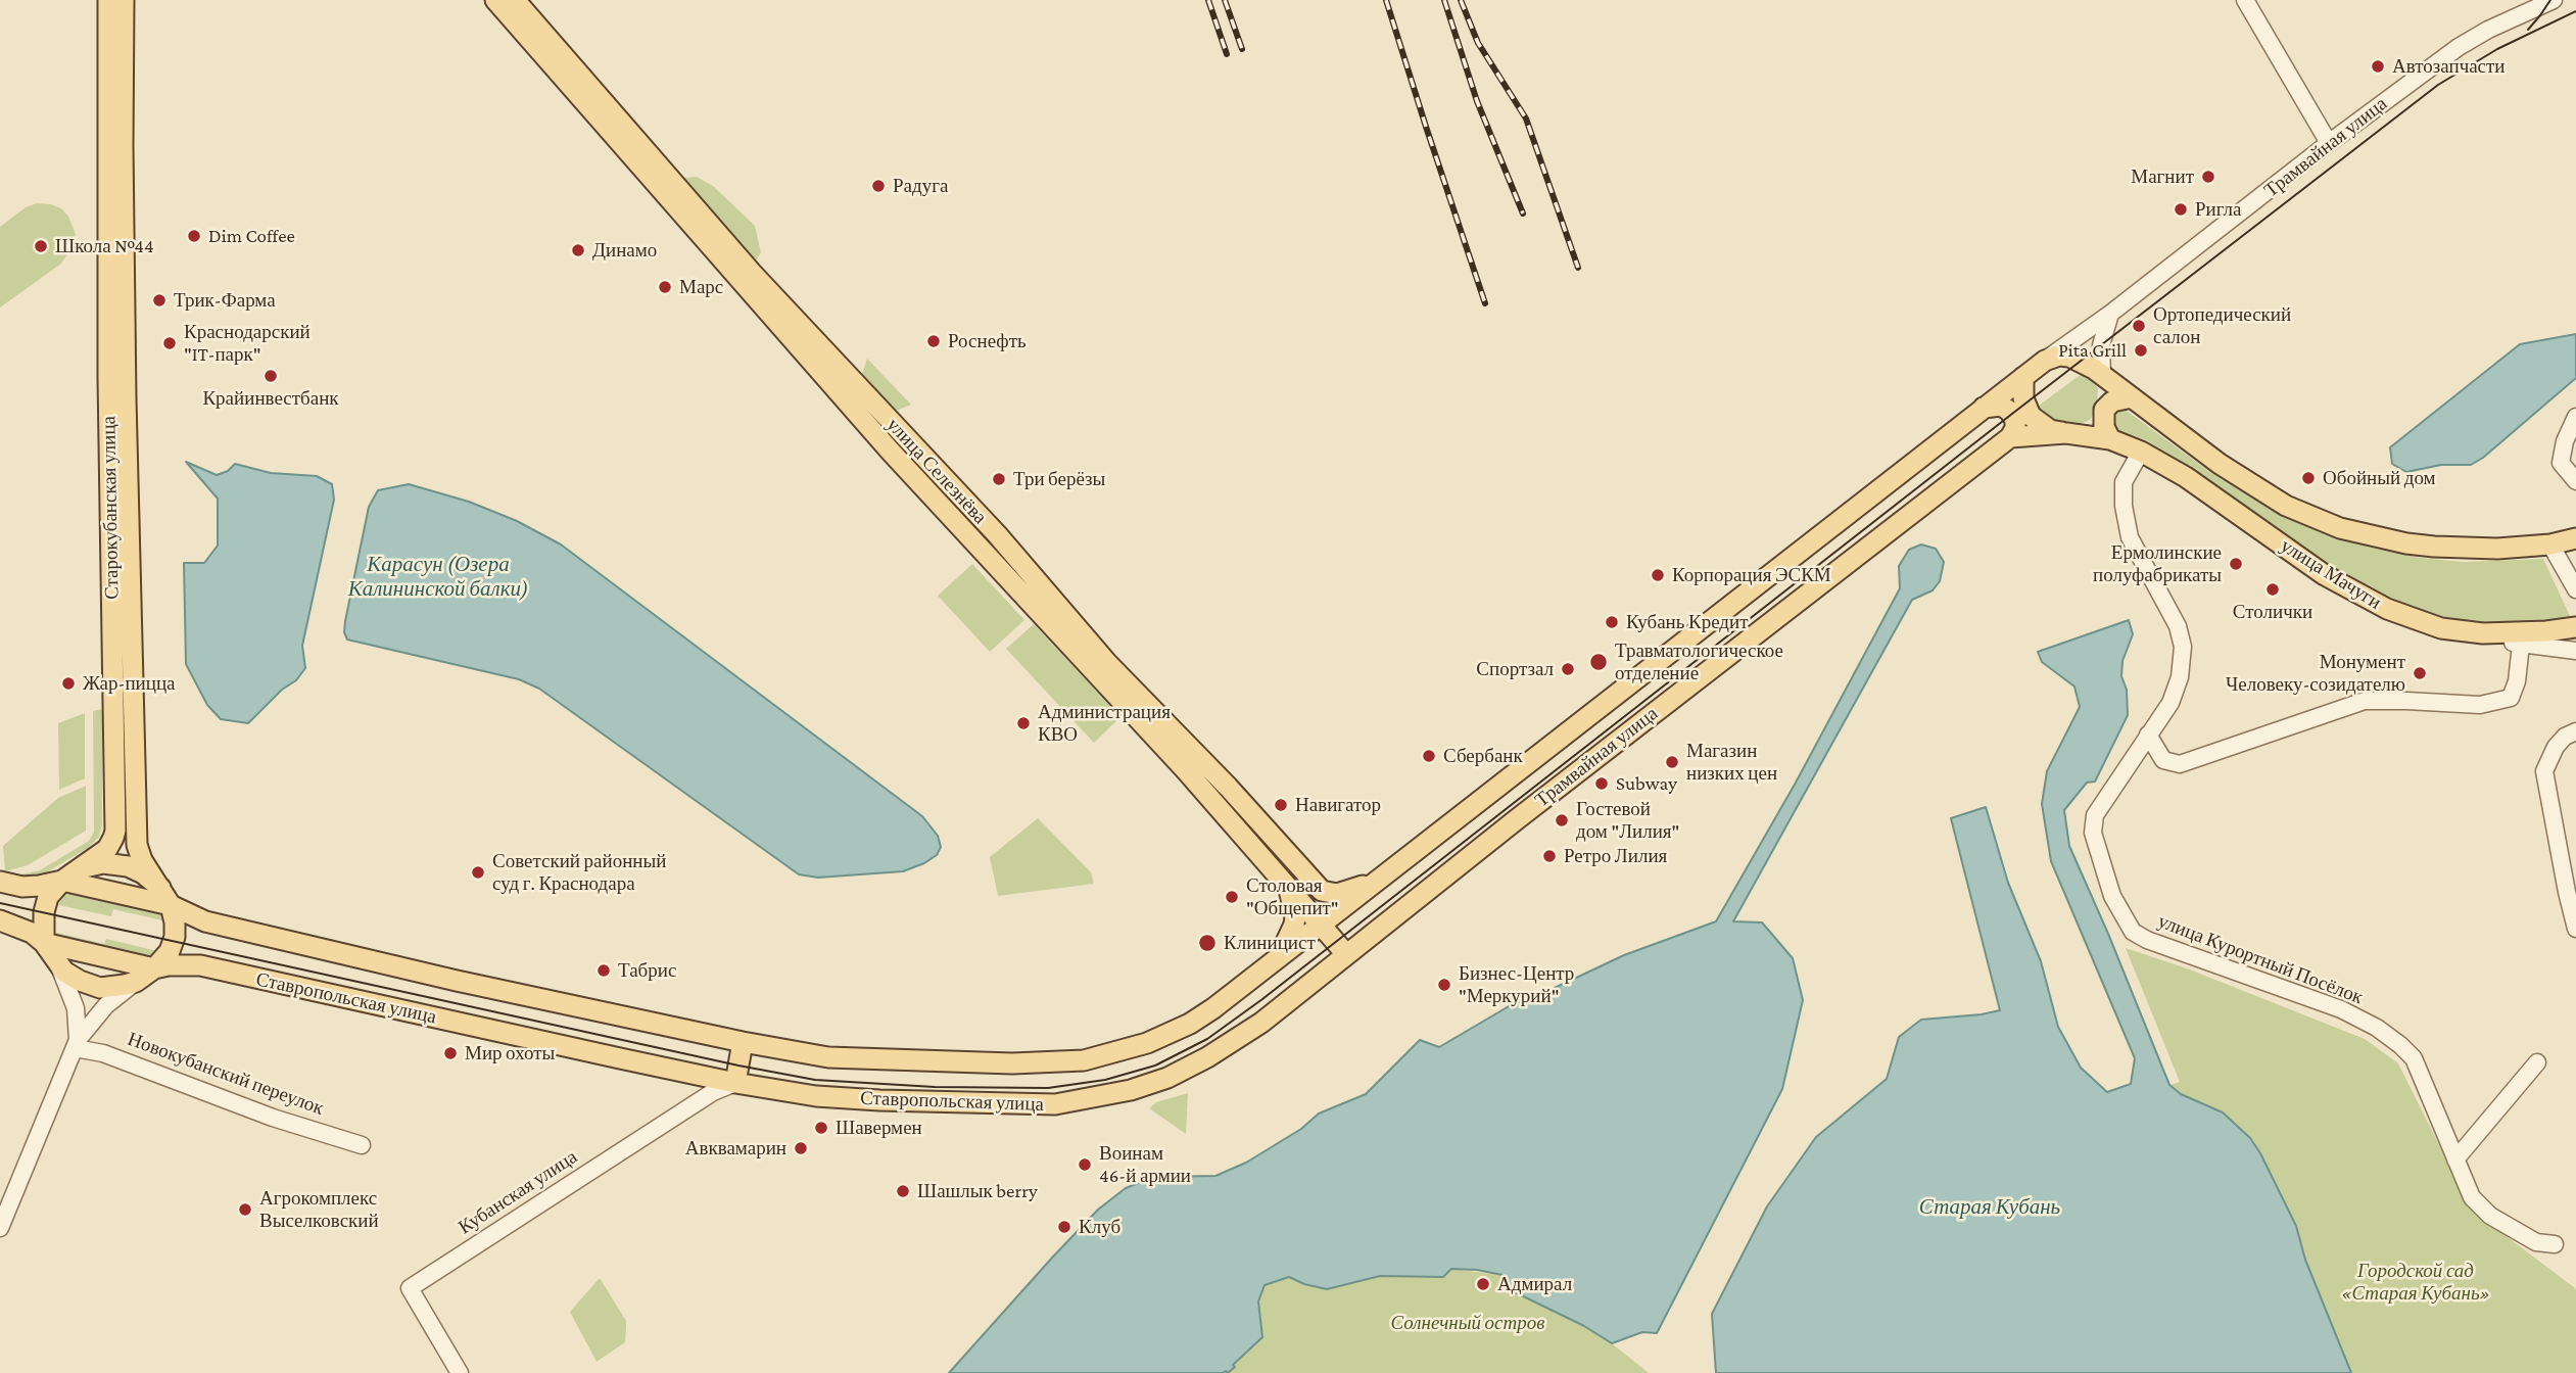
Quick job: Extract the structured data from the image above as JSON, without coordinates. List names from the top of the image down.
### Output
{
  "streets": {
    "main road": [
      "Трамвайная улица",
      "улица Селезнёва",
      "Старокубанская улица",
      "улица Мачуги",
      "Ставропольская улица"
    ],
    "street": ["улица Курортный Посёлок", "Новокубанский переулок", "Кубанская улица"]
  },
  "crossings": [
    ["Трамвайная улица", "улица Селезнёва"],
    ["Трамвайная улица", "улица Мачуги"],
    ["Трамвайная улица", "Ставропольская улица"],
    ["Старокубанская улица", "Ставропольская улица"],
    ["Ставропольская улица", "Кубанская улица"]
  ],
  "water": ["Карасун (Озера Калининской балки)", "Старая Кубань"],
  "parks": ["Городской сад «Старая Кубань»", "Солнечный остров"],
  "places": [
    "Автозапчасти",
    "Магнит",
    "Радуга",
    "Ригла",
    "Dim Coffee",
    "Школа №44",
    "Динамо",
    "Марс",
    "Трик-Фарма",
    "Ортопедический салон",
    "Роснефть",
    "Краснодарский \"IT-парк\"",
    "Pita Grill",
    "Крайинвестбанк",
    "Обойный дом",
    "Три берёзы",
    "Ермолинские полуфабрикаты",
    "Корпорация ЭСКМ",
    "Столички",
    "Кубань Кредит",
    "Травматологическое отделение",
    "Спортзал",
    "Монумент Человеку-созидателю",
    "Жар-пицца",
    "Администрация КВО",
    "Сбербанк",
    "Магазин низких цен",
    "Subway",
    "Навигатор",
    "Гостевой дом \"Лилия\"",
    "Ретро Лилия",
    "Советский районный суд г. Краснодара",
    "Столовая \"Общепит\"",
    "Клиницист",
    "Табрис",
    "Бизнес-Центр \"Меркурий\"",
    "Мир охоты",
    "Шавермен",
    "Авквамарин",
    "Воинам 46-й армии",
    "Шашлык berry",
    "Агрокомплекс Выселковский",
    "Клуб",
    "Адмирал"
  ]
}
